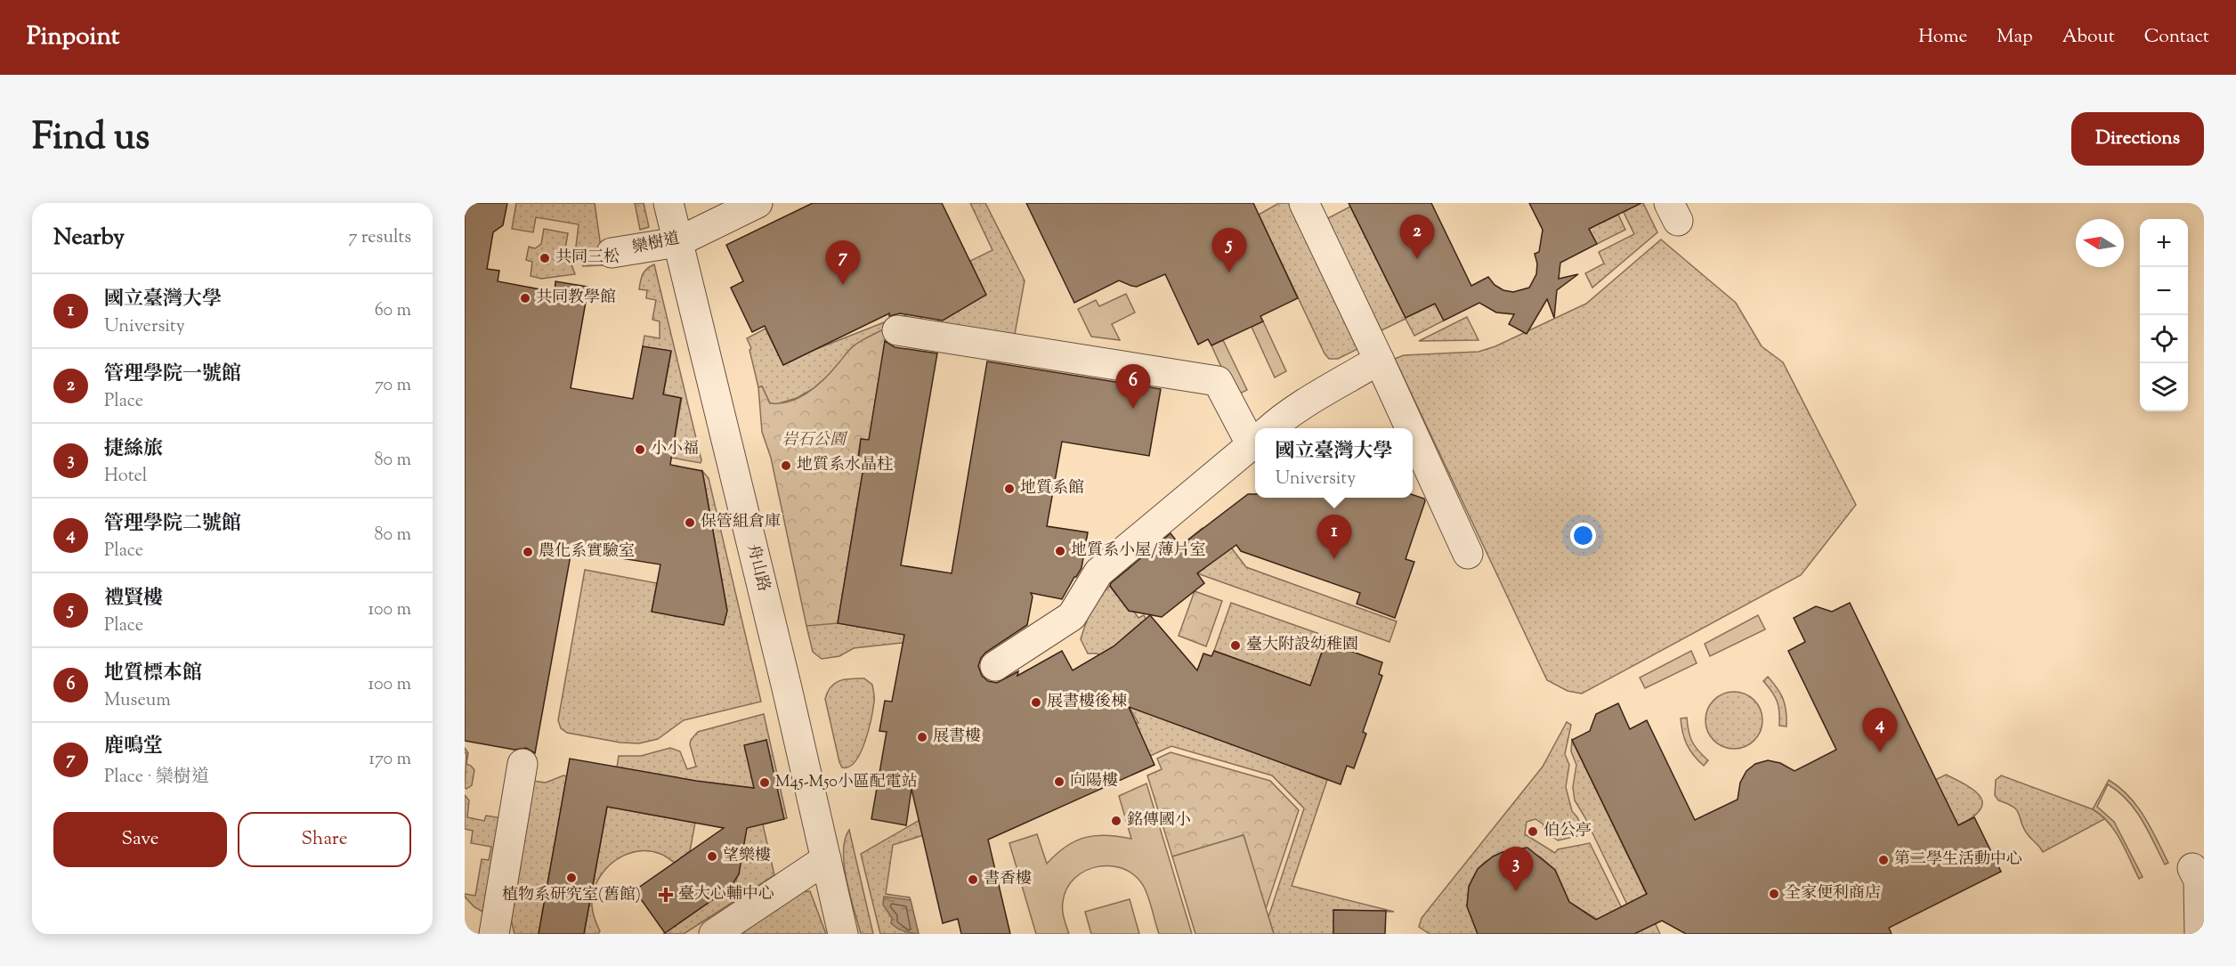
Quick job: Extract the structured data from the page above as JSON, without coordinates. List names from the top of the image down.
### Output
{
  "streets": {
    "street": ["欒樹道", "舟山路"]
  },
  "crossings": [
    ["欒樹道", "舟山路"]
  ],
  "parks": ["岩石公園"],
  "places": {
    "other": [
      "共同三松",
      "共同教學館",
      "小小福",
      "地質系水晶柱",
      "地質系館",
      "保管組倉庫",
      "地質系小屋/薄片室",
      "農化系實驗室",
      "臺大附設幼稚園",
      "展書樓後棟",
      "展書樓",
      "向陽樓",
      "M45-M50小區配電站",
      "銘傳國小",
      "伯公亭",
      "望樂樓",
      "第二學生活動中心",
      "植物系研究室(舊館)",
      "書香樓",
      "全家便利商店"
    ],
    "health": ["臺大心輔中心"]
  },
  "north": "left",
  "page": {
    "header": "Pinpoint",
    "nav": [
      "Home",
      "Map",
      "About",
      "Contact"
    ],
    "title": "Find us",
    "buttons": [
      "Directions",
      ["Save", "Share"]
    ],
    "heading": ["Nearby", "7 results"],
    "pins": [
      "2",
      "5",
      "7",
      "6",
      "1",
      "4",
      "3"
    ],
    "map_buttons": ["+", "−"],
    "list": [
      {
        "mark": "1",
        "name": "國立臺灣大學",
        "note": "University",
        "value": "60 m"
      },
      {
        "mark": "2",
        "name": "管理學院一號館",
        "note": "Place",
        "value": "70 m"
      },
      {
        "mark": "3",
        "name": "捷絲旅",
        "note": "Hotel",
        "value": "80 m"
      },
      {
        "mark": "4",
        "name": "管理學院二號館",
        "note": "Place",
        "value": "80 m"
      },
      {
        "mark": "5",
        "name": "禮賢樓",
        "note": "Place",
        "value": "100 m"
      },
      {
        "mark": "6",
        "name": "地質標本館",
        "note": "Museum",
        "value": "100 m"
      },
      {
        "mark": "7",
        "name": "鹿鳴堂",
        "note": "Place · 欒樹道",
        "value": "170 m"
      }
    ],
    "popup": ["國立臺灣大學", "University"]
  }
}
